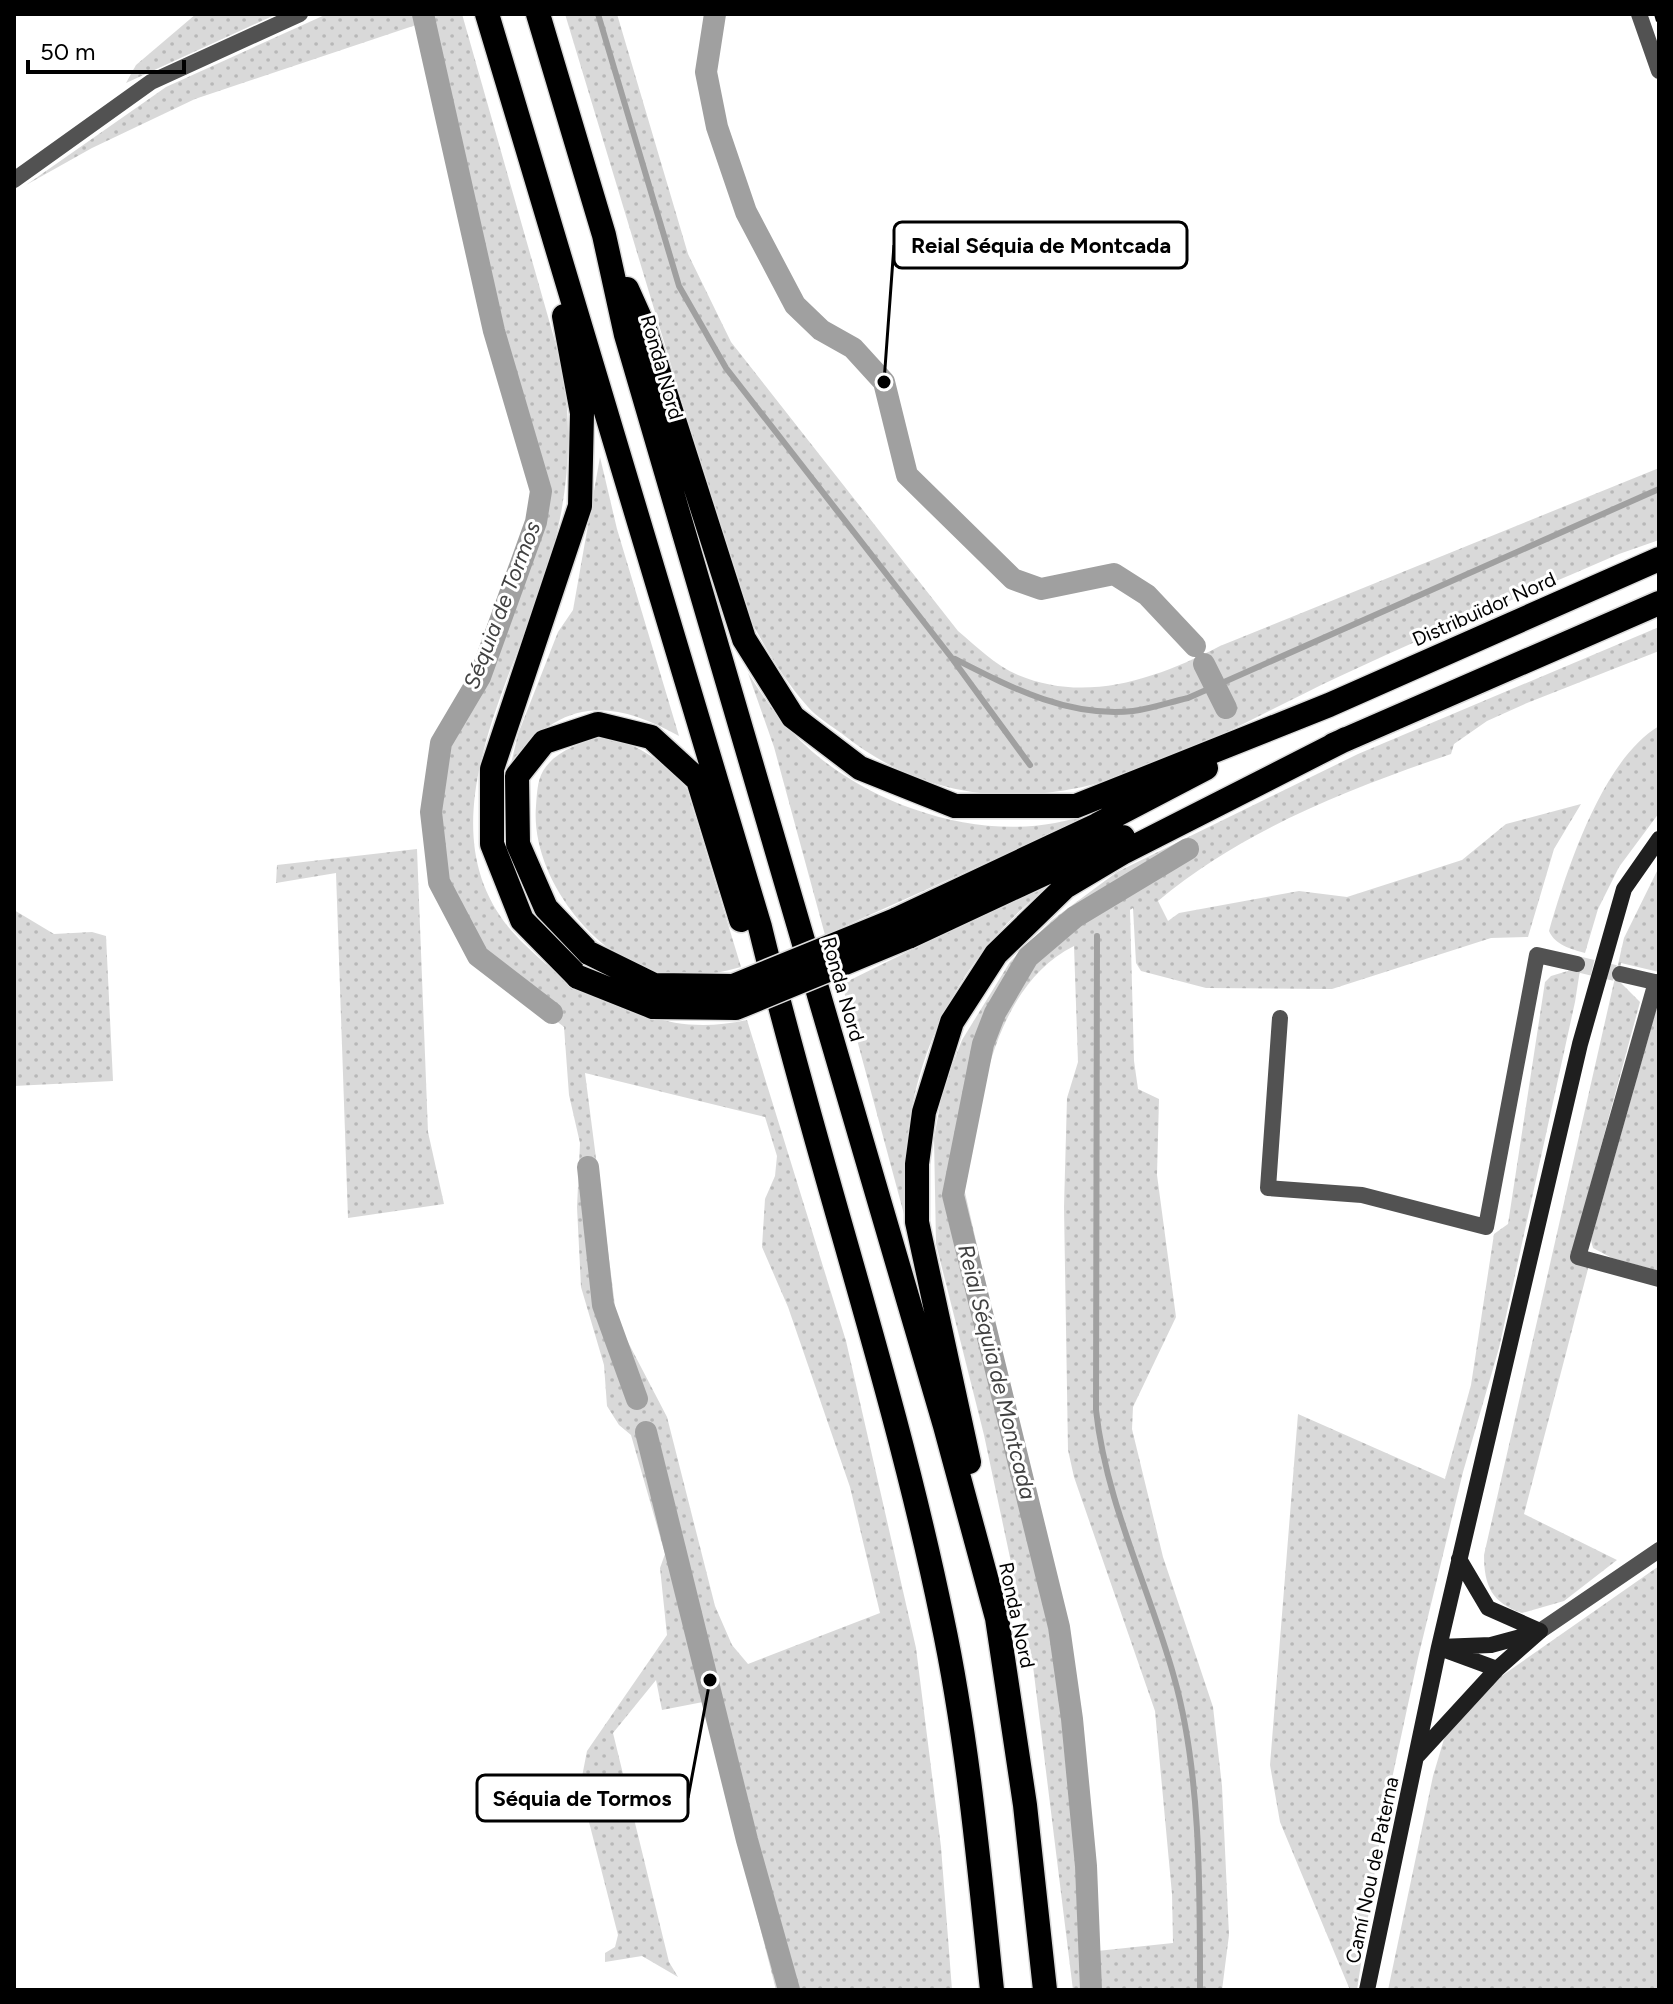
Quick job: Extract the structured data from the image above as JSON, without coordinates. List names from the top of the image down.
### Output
{
  "streets": {
    "highway": ["Ronda Nord", "Distribuïdor Nord"],
    "street": ["Camí Nou de Paterna"]
  },
  "water": ["Séquia de Tormos", "Reial Séquia de Montcada"],
  "places": ["Reial Séquia de Montcada", "Séquia de Tormos"],
  "scale_bar": "50 m"
}
